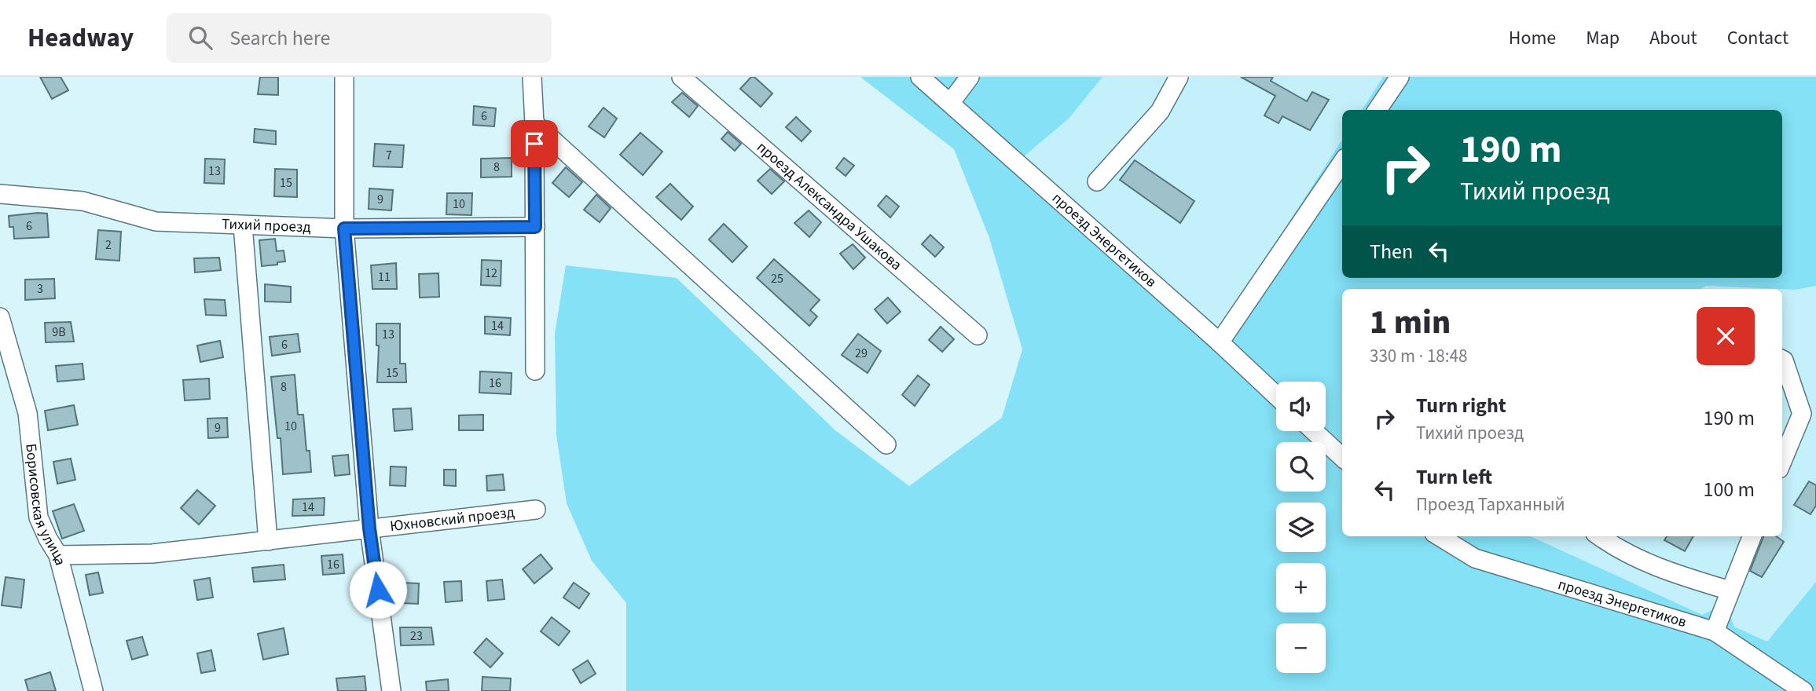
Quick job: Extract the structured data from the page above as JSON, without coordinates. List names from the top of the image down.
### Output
{
  "streets": {
    "street": [
      "проезд Александра Ушакова",
      "Тихий проезд",
      "проезд Энергетиков",
      "Борисовская улица",
      "Юхновский проезд"
    ]
  },
  "crossings": [
    ["Борисовская улица", "Юхновский проезд"]
  ],
  "house_numbers": [
    "6",
    "7",
    "8",
    "13",
    "15",
    "9",
    "10",
    "6",
    "2",
    "12",
    "11",
    "25",
    "3",
    "14",
    "9В",
    "13",
    "6",
    "29",
    "15",
    "16",
    "8",
    "10",
    "9",
    "14",
    "16",
    "23"
  ],
  "page": {
    "header": "Headway",
    "search": "Search here",
    "nav": [
      "Home",
      "Map",
      "About",
      "Contact"
    ],
    "turn": ["190 m", "Тихий проезд"],
    "then": "Then",
    "heading": ["1 min", "330 m · 18:48"],
    "map_buttons": ["+", "−"],
    "list": [
      {
        "name": "Turn right",
        "note": "Тихий проезд",
        "value": "190 m"
      },
      {
        "name": "Turn left",
        "note": "Проезд Тарханный",
        "value": "100 m"
      }
    ]
  }
}
